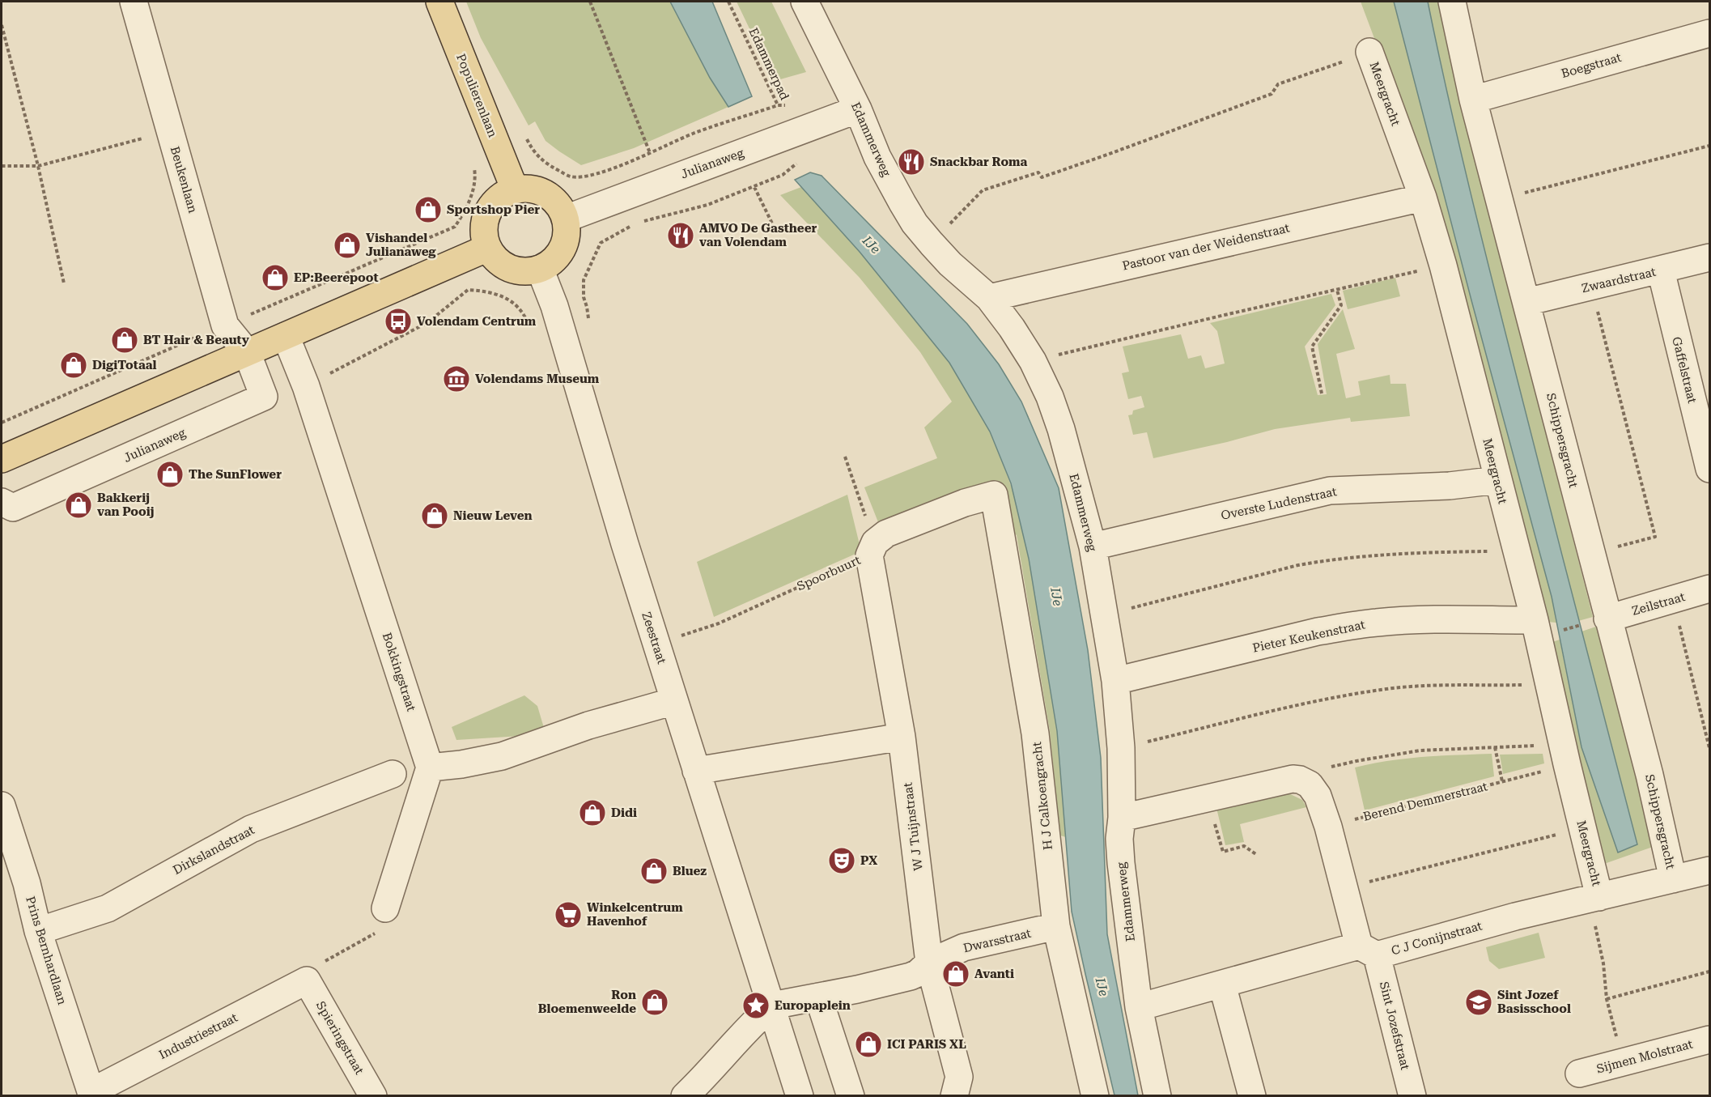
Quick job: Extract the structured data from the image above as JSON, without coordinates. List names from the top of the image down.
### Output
{
  "streets": {
    "main road": ["Populierenlaan"],
    "street": [
      "Boegstraat",
      "Meergracht",
      "Edammerweg",
      "Julianaweg",
      "Beukenlaan",
      "Pastoor van der Weidenstraat",
      "Zwaardstraat",
      "Gaffelstraat",
      "Schippersgracht",
      "Overste Ludenstraat",
      "Zeilstraat",
      "Pieter Keukenstraat",
      "Zeestraat",
      "Bokkingstraat",
      "H J Calkoengracht",
      "W J Tuijnstraat",
      "Dirkslandstraat",
      "C J Conijnstraat",
      "Dwarsstraat",
      "Prins Bernhardlaan",
      "Sint Jozefstraat",
      "Industriestraat",
      "Spieringstraat",
      "Sijmen Molstraat"
    ],
    "path": ["Edammerpad", "Spoorbuurt", "Berend Demmerstraat"]
  },
  "crossings": [
    ["Edammerpad", "Julianaweg"],
    ["Boegstraat", "Schippersgracht"],
    ["Meergracht", "Pastoor van der Weidenstraat"],
    ["Meergracht", "Overste Ludenstraat"],
    ["Meergracht", "Pieter Keukenstraat"],
    ["Meergracht", "Berend Demmerstraat"],
    ["Meergracht", "C J Conijnstraat"],
    ["Populierenlaan", "Julianaweg"],
    ["Populierenlaan", "Zeestraat"],
    ["Edammerweg", "Julianaweg"],
    ["Edammerweg", "Pastoor van der Weidenstraat"],
    ["Edammerweg", "Overste Ludenstraat"],
    ["Edammerweg", "Pieter Keukenstraat"],
    ["Edammerweg", "C J Conijnstraat"],
    ["Julianaweg", "Beukenlaan"],
    ["Julianaweg", "Zeestraat"],
    ["Zwaardstraat", "Gaffelstraat"],
    ["Zwaardstraat", "Schippersgracht"],
    ["Schippersgracht", "Zeilstraat"],
    ["Schippersgracht", "C J Conijnstraat"],
    ["Spoorbuurt", "Zeestraat"],
    ["Spoorbuurt", "H J Calkoengracht"],
    ["Spoorbuurt", "W J Tuijnstraat"],
    ["Zeestraat", "Dwarsstraat"],
    ["H J Calkoengracht", "W J Tuijnstraat"],
    ["H J Calkoengracht", "Dwarsstraat"],
    ["Berend Demmerstraat", "Sint Jozefstraat"],
    ["W J Tuijnstraat", "Dwarsstraat"],
    ["Dirkslandstraat", "Prins Bernhardlaan"],
    ["C J Conijnstraat", "Sint Jozefstraat"],
    ["Prins Bernhardlaan", "Industriestraat"],
    ["Industriestraat", "Spieringstraat"]
  ],
  "water": ["IJe"],
  "places": {
    "restaurant": ["Snackbar Roma", "AMVO De Gastheer van Volendam"],
    "shop": [
      "Sportshop Pier",
      "Vishandel Julianaweg",
      "EP:Beerepoot",
      "BT Hair & Beauty",
      "DigiTotaal",
      "The SunFlower",
      "Bakkerij van Pooij",
      "Nieuw Leven",
      "Didi",
      "Bluez",
      "Avanti",
      "Ron Bloemenweelde",
      "ICI PARIS XL"
    ],
    "bus stop": ["Volendam Centrum"],
    "museum": ["Volendams Museum"],
    "theatre": ["PX"],
    "supermarket": ["Winkelcentrum Havenhof"],
    "school or university": ["Sint Jozef Basisschool"],
    "place": ["Europaplein"]
  }
}
